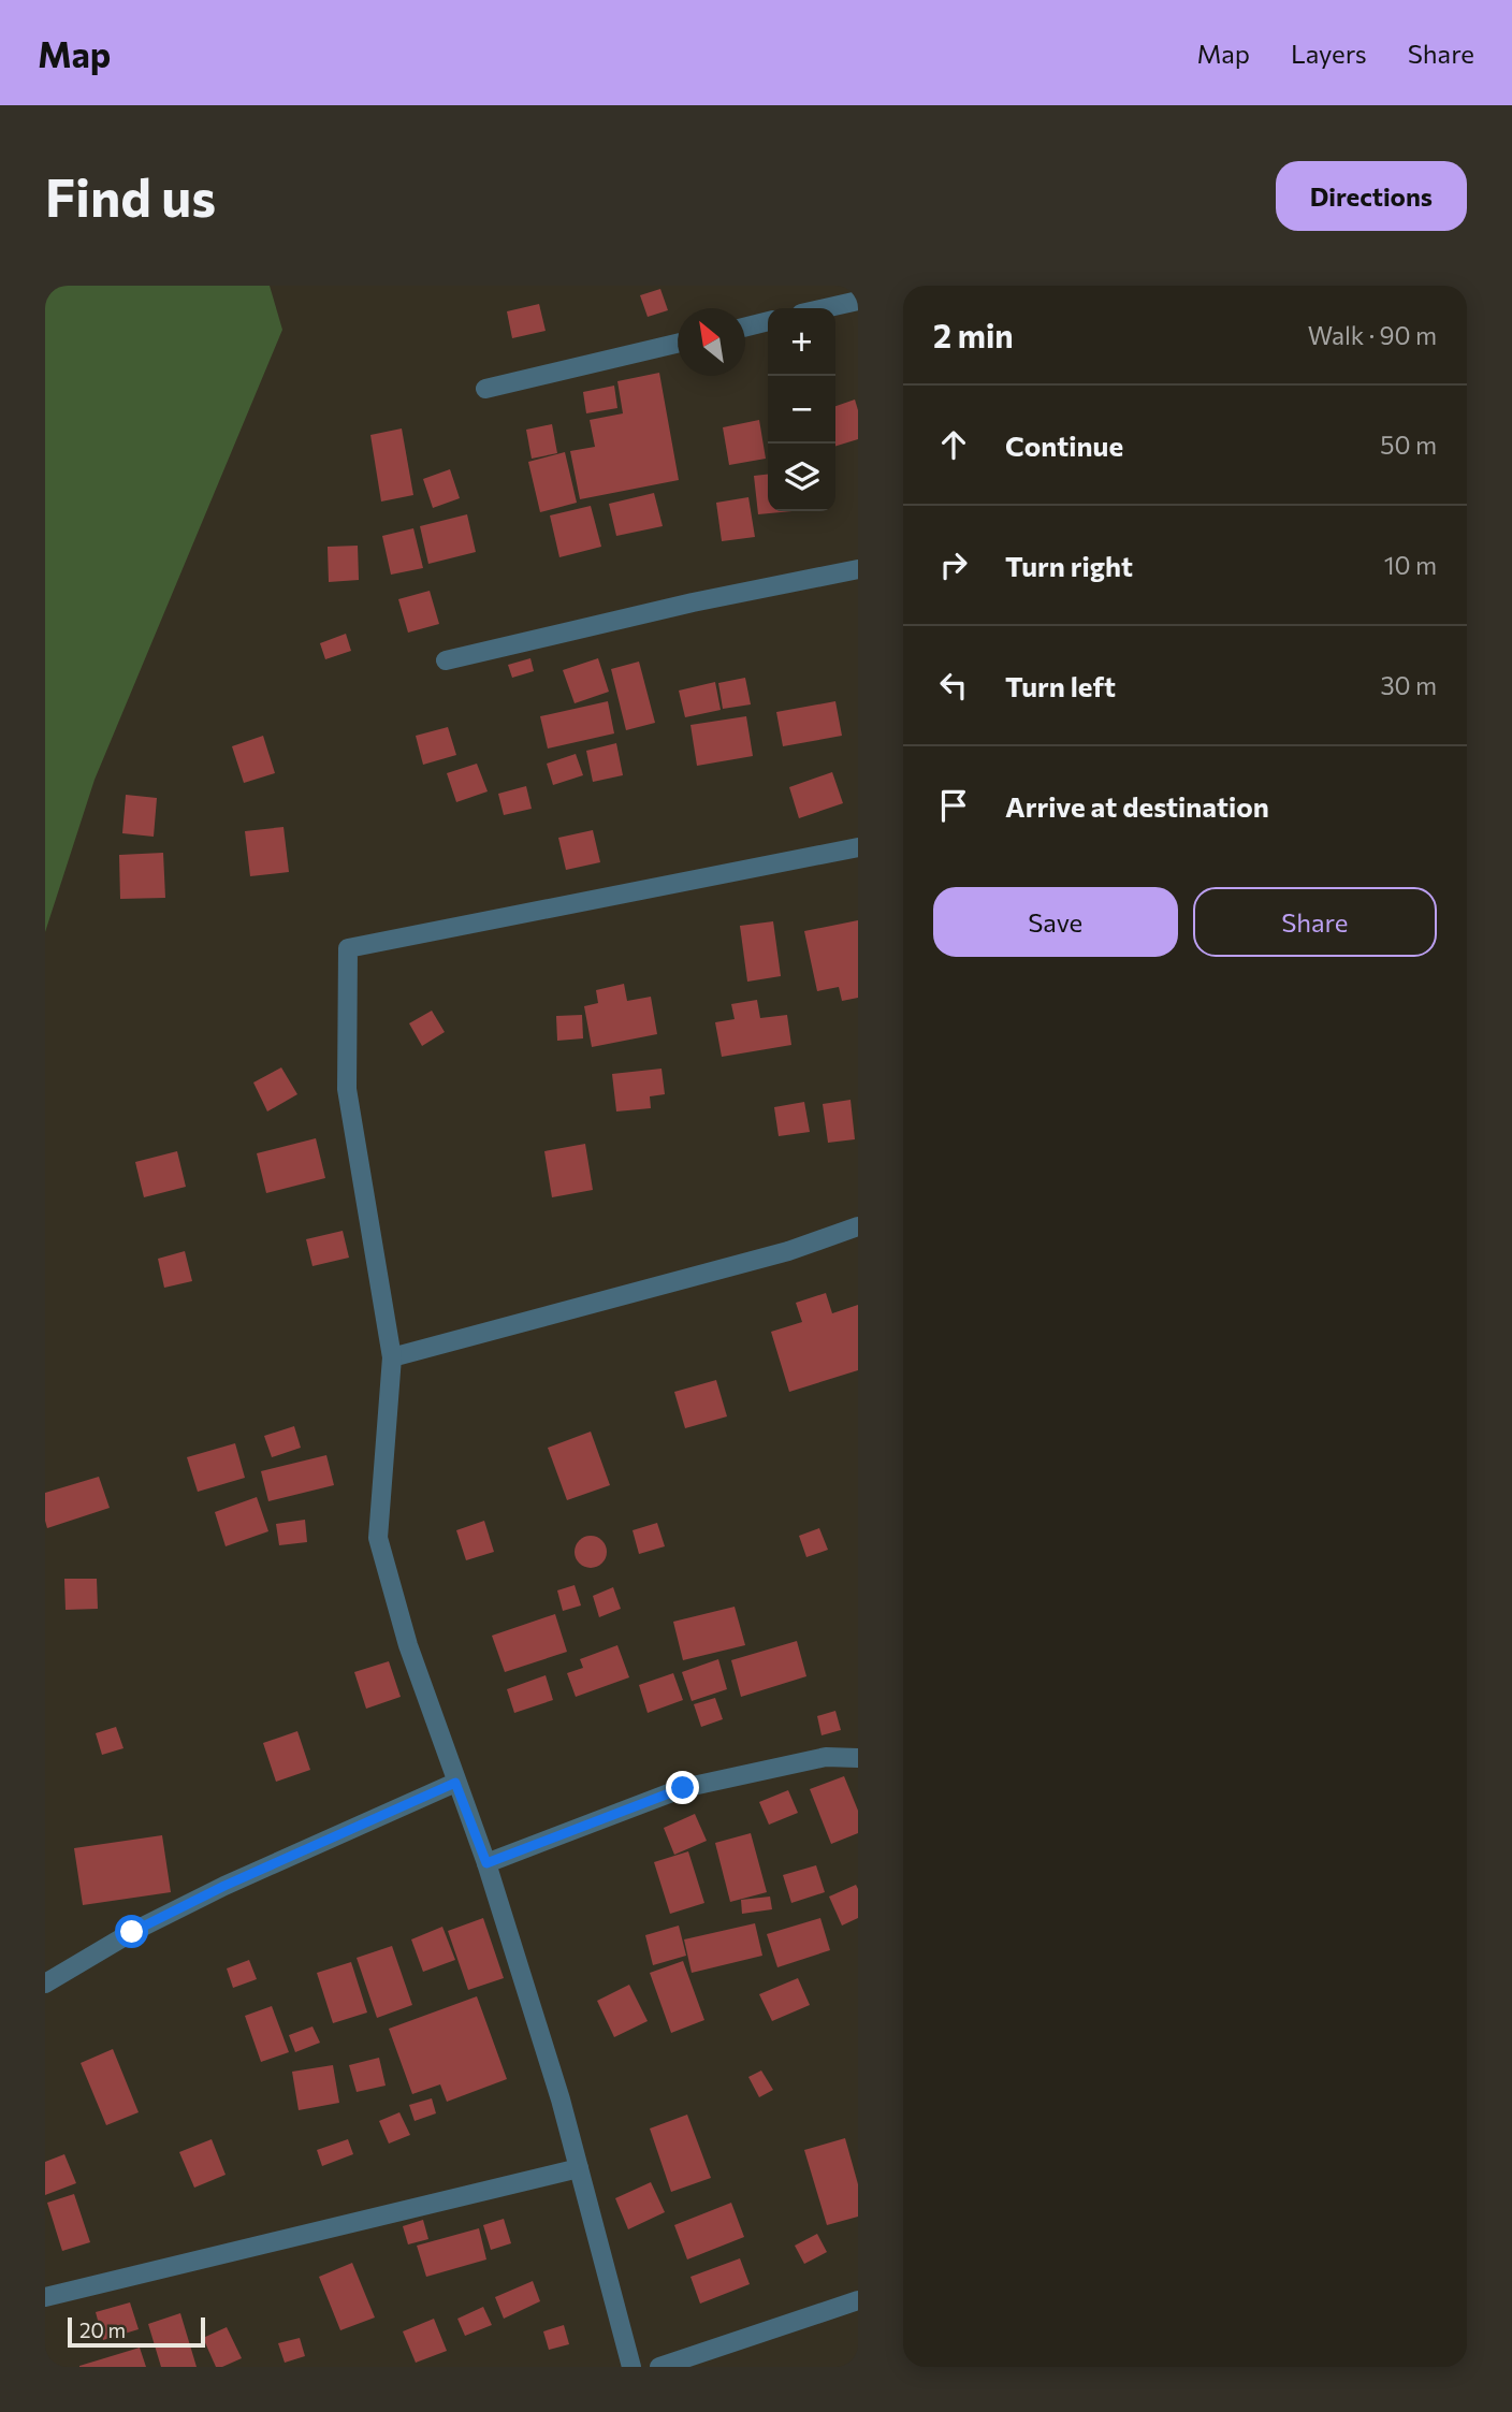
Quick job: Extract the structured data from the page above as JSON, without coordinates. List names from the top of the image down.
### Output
{
  "scale_bar": "20 m",
  "north": "top left",
  "page": {
    "header": "Map",
    "nav": ["Map", "Layers", "Share"],
    "buttons": [
      "Directions",
      ["Save", "Share"]
    ],
    "title": "Find us",
    "heading": ["2 min", "Walk · 90 m"],
    "map_buttons": ["+", "−"],
    "list": [
      ["Continue", "50 m"],
      ["Turn right", "10 m"],
      ["Turn left", "30 m"],
      "Arrive at destination"
    ],
    "scale": "20 m"
  }
}
